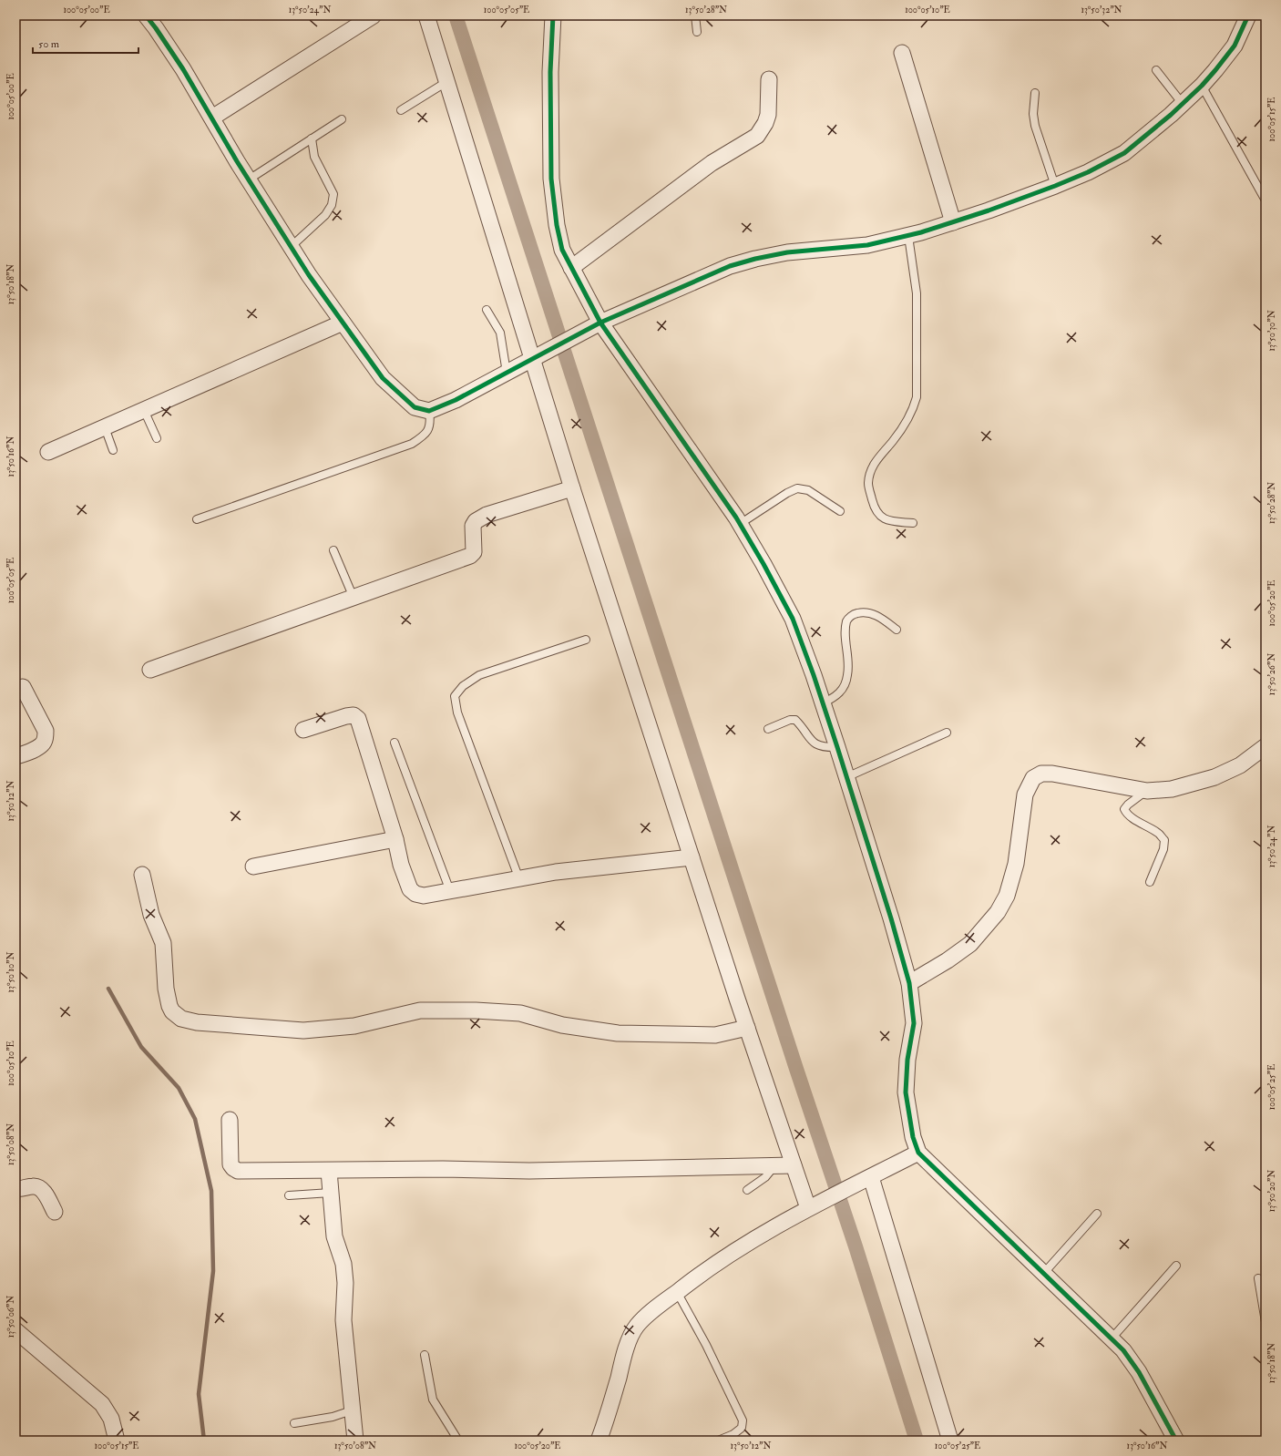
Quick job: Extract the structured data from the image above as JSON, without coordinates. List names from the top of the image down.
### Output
{
  "scale_bar": "50 m",
  "coordinates": [
    "100°05'00\"E",
    "13°50'24\"N",
    "100°05'05\"E",
    "13°50'28\"N",
    "100°05'10\"E",
    "13°50'32\"N",
    "100°05'15\"E",
    "13°50'18\"N",
    "13°50'30\"N",
    "13°50'16\"N",
    "100°05'20\"E",
    "13°50'26\"N",
    "13°50'12\"N",
    "13°50'10\"N",
    "100°05'25\"E",
    "13°50'08\"N",
    "13°50'20\"N",
    "13°50'06\"N"
  ]
}
